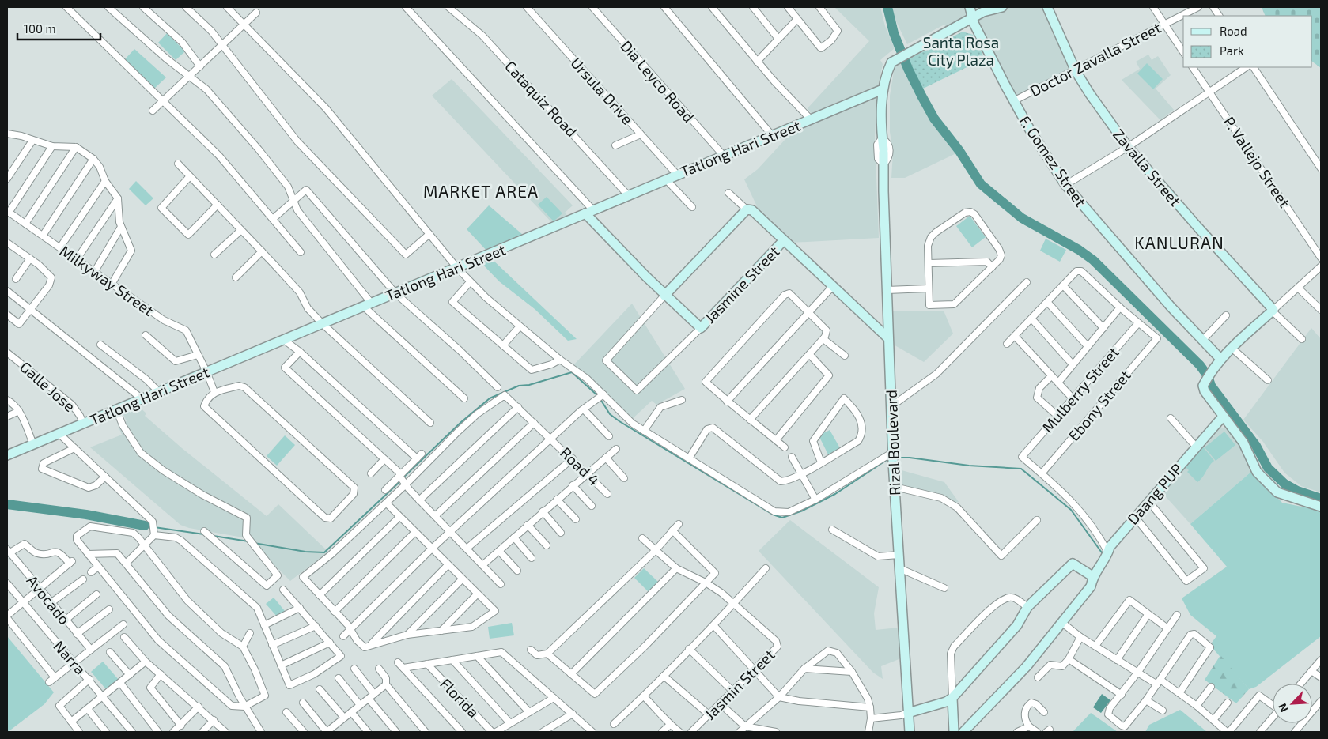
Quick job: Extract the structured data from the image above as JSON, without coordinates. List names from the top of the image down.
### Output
{
  "streets": {
    "street": [
      "Doctor Zavalla Street",
      "Dia Leyco Road",
      "Ursula Drive",
      "Cataquiz Road",
      "Tatlong Hari Street",
      "F. Gomez Street",
      "P. Vallejo Street",
      "Zavalla Street",
      "Milkyway Street",
      "Jasmine Street",
      "Galle Jose",
      "Mulberry Street",
      "Ebony Street",
      "Rizal Boulevard",
      "Road 4",
      "Daang PUP",
      "Avocado",
      "Narra",
      "Jasmin Street",
      "Florida"
    ]
  },
  "crossings": [
    ["Doctor Zavalla Street", "F. Gomez Street"],
    ["Doctor Zavalla Street", "Zavalla Street"],
    ["Dia Leyco Road", "Tatlong Hari Street"],
    ["Ursula Drive", "Tatlong Hari Street"],
    ["Cataquiz Road", "Tatlong Hari Street"],
    ["Tatlong Hari Street", "Milkyway Street"],
    ["Tatlong Hari Street", "Galle Jose"],
    ["Tatlong Hari Street", "Rizal Boulevard"],
    ["F. Gomez Street", "Rizal Boulevard"],
    ["Mulberry Street", "Ebony Street"]
  ],
  "districts": ["MARKET AREA", "KANLURAN"],
  "parks": ["Santa Rosa City Plaza"],
  "legend": ["Road", "Park"],
  "scale_bar": "100 m",
  "north": "bottom left"
}
